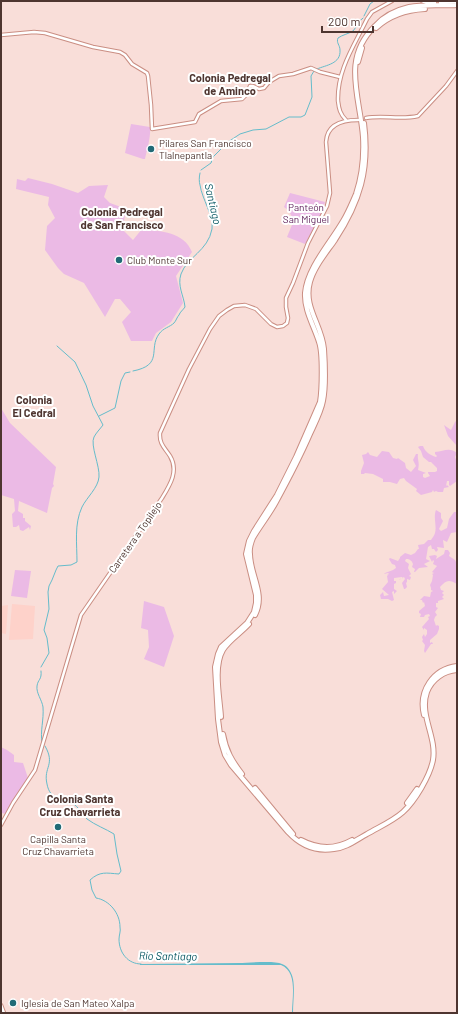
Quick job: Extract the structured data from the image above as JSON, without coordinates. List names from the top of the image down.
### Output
{
  "streets": {
    "main road": ["Carretera a Topilejo"]
  },
  "districts": [
    "Colonia Pedregal de Aminco",
    "Colonia Pedregal de San Francisco",
    "Colonia El Cedral",
    "Colonia Santa Cruz Chavarrieta"
  ],
  "water": ["Santiago", "Río Santiago"],
  "parks": ["Panteón San Miguel"],
  "places": [
    "Pilares San Francisco Tlalnepantla",
    "Club Monte Sur",
    "Capilla Santa Cruz Chavarrieta",
    "Iglesia de San Mateo Xalpa"
  ],
  "scale_bar": "200 m"
}
